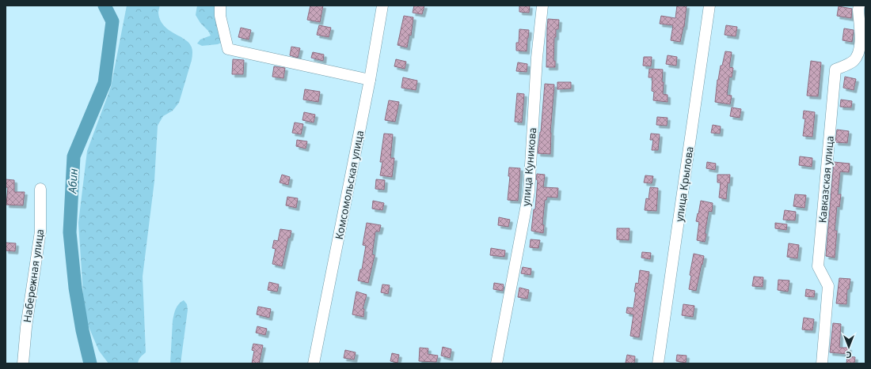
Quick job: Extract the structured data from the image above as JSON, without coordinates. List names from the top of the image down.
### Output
{
  "streets": {
    "street": [
      "улица Куникова",
      "Кавказская улица",
      "улица Крылова",
      "Комсомольская улица",
      "Набережная улица"
    ]
  },
  "water": ["Абин"],
  "north": "bottom"
}
